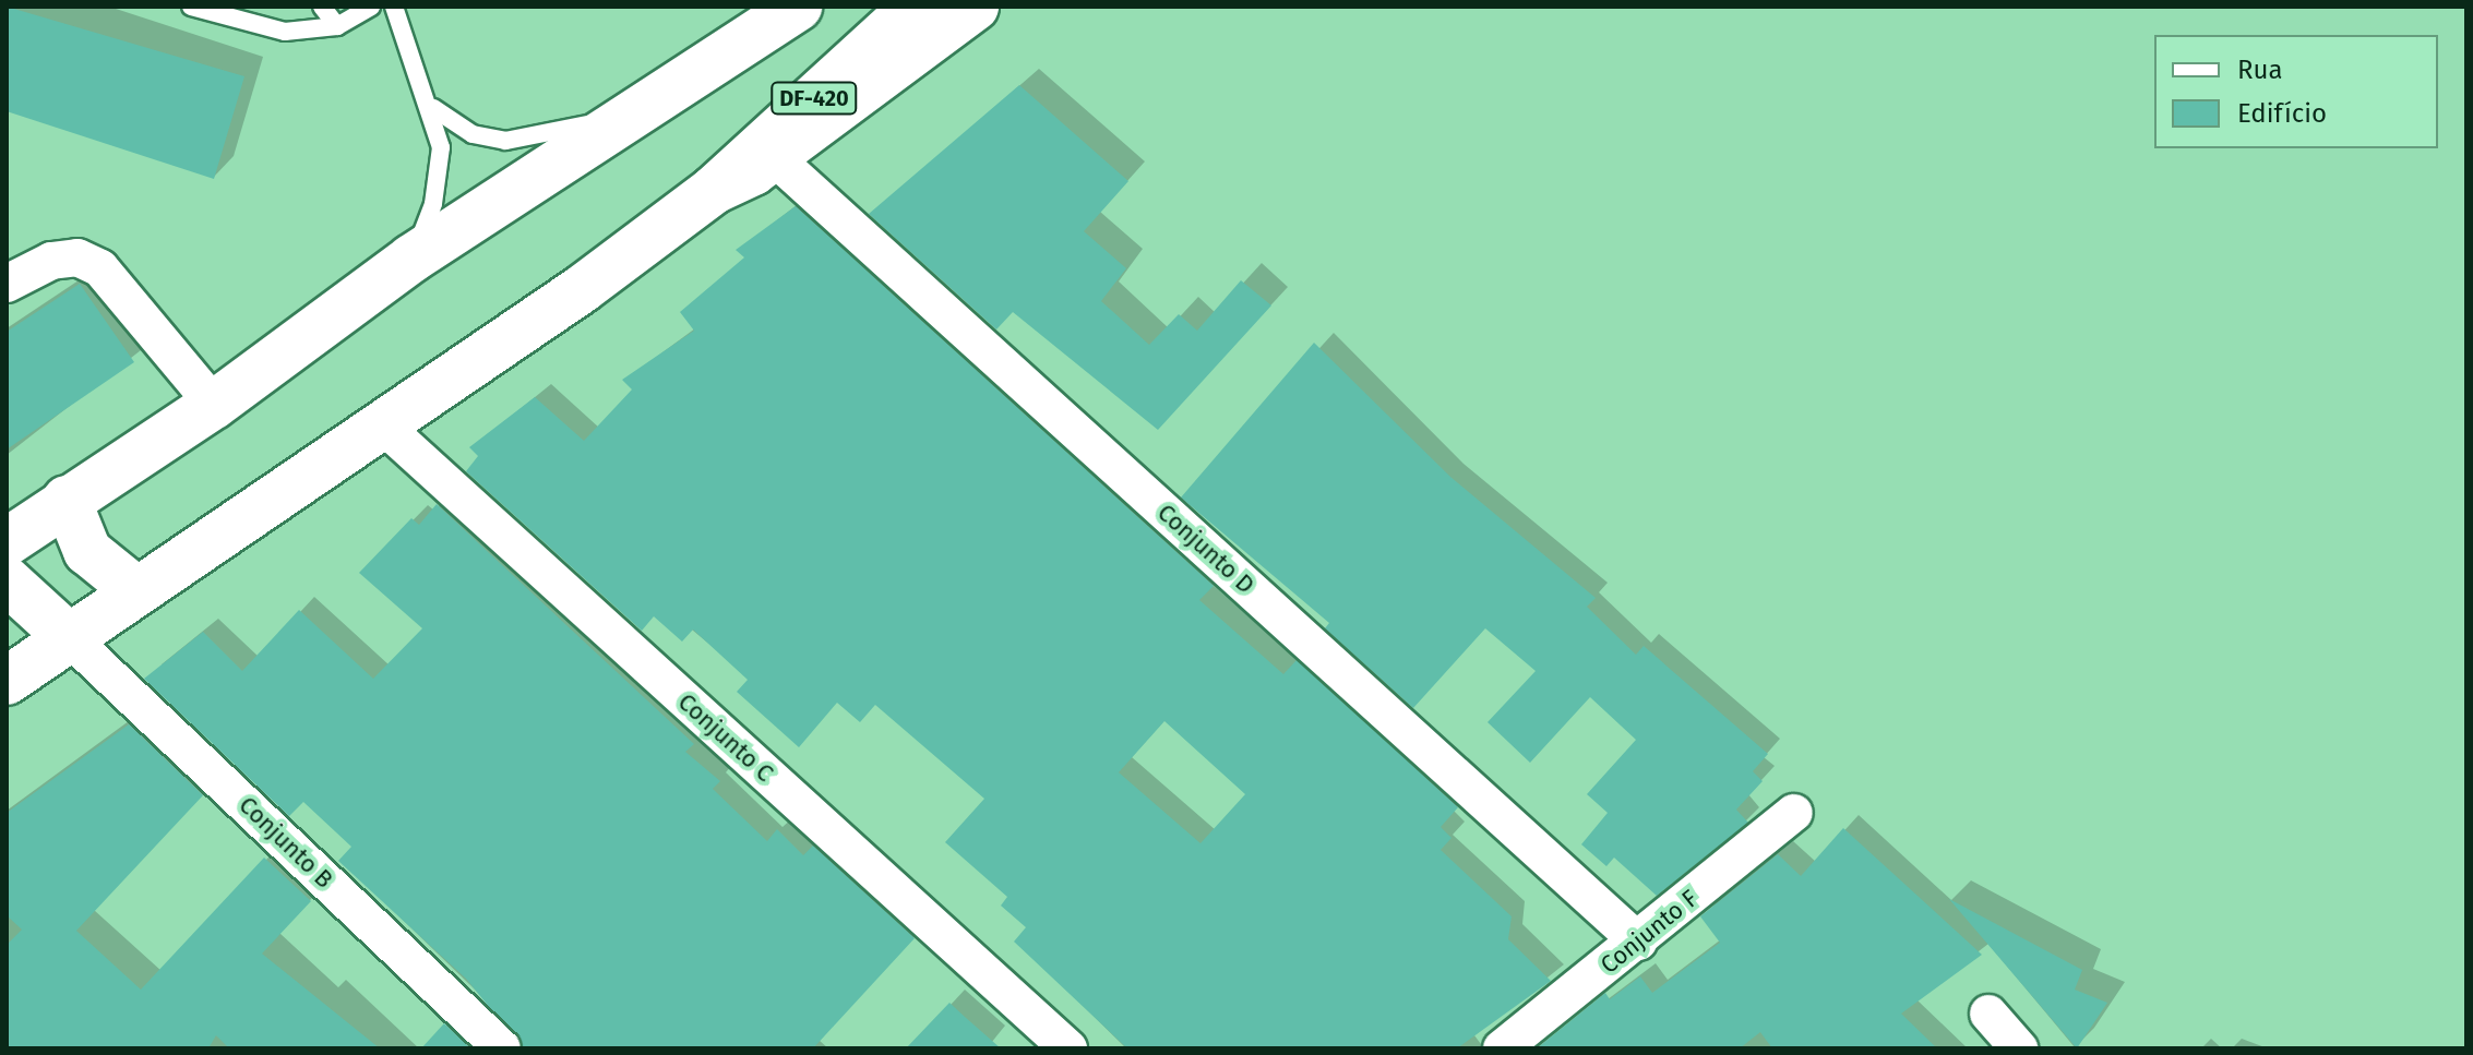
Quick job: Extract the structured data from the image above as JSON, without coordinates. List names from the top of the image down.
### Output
{
  "streets": {
    "main road": ["DF-420"],
    "street": [
      "Conjunto D",
      "Conjunto C",
      "Conjunto B",
      "Conjunto F"
    ]
  },
  "crossings": [
    ["DF-420", "Conjunto D"],
    ["DF-420", "Conjunto C"],
    ["DF-420", "Conjunto B"],
    ["Conjunto D", "Conjunto F"]
  ],
  "legend": ["Rua", "Edifício"]
}
